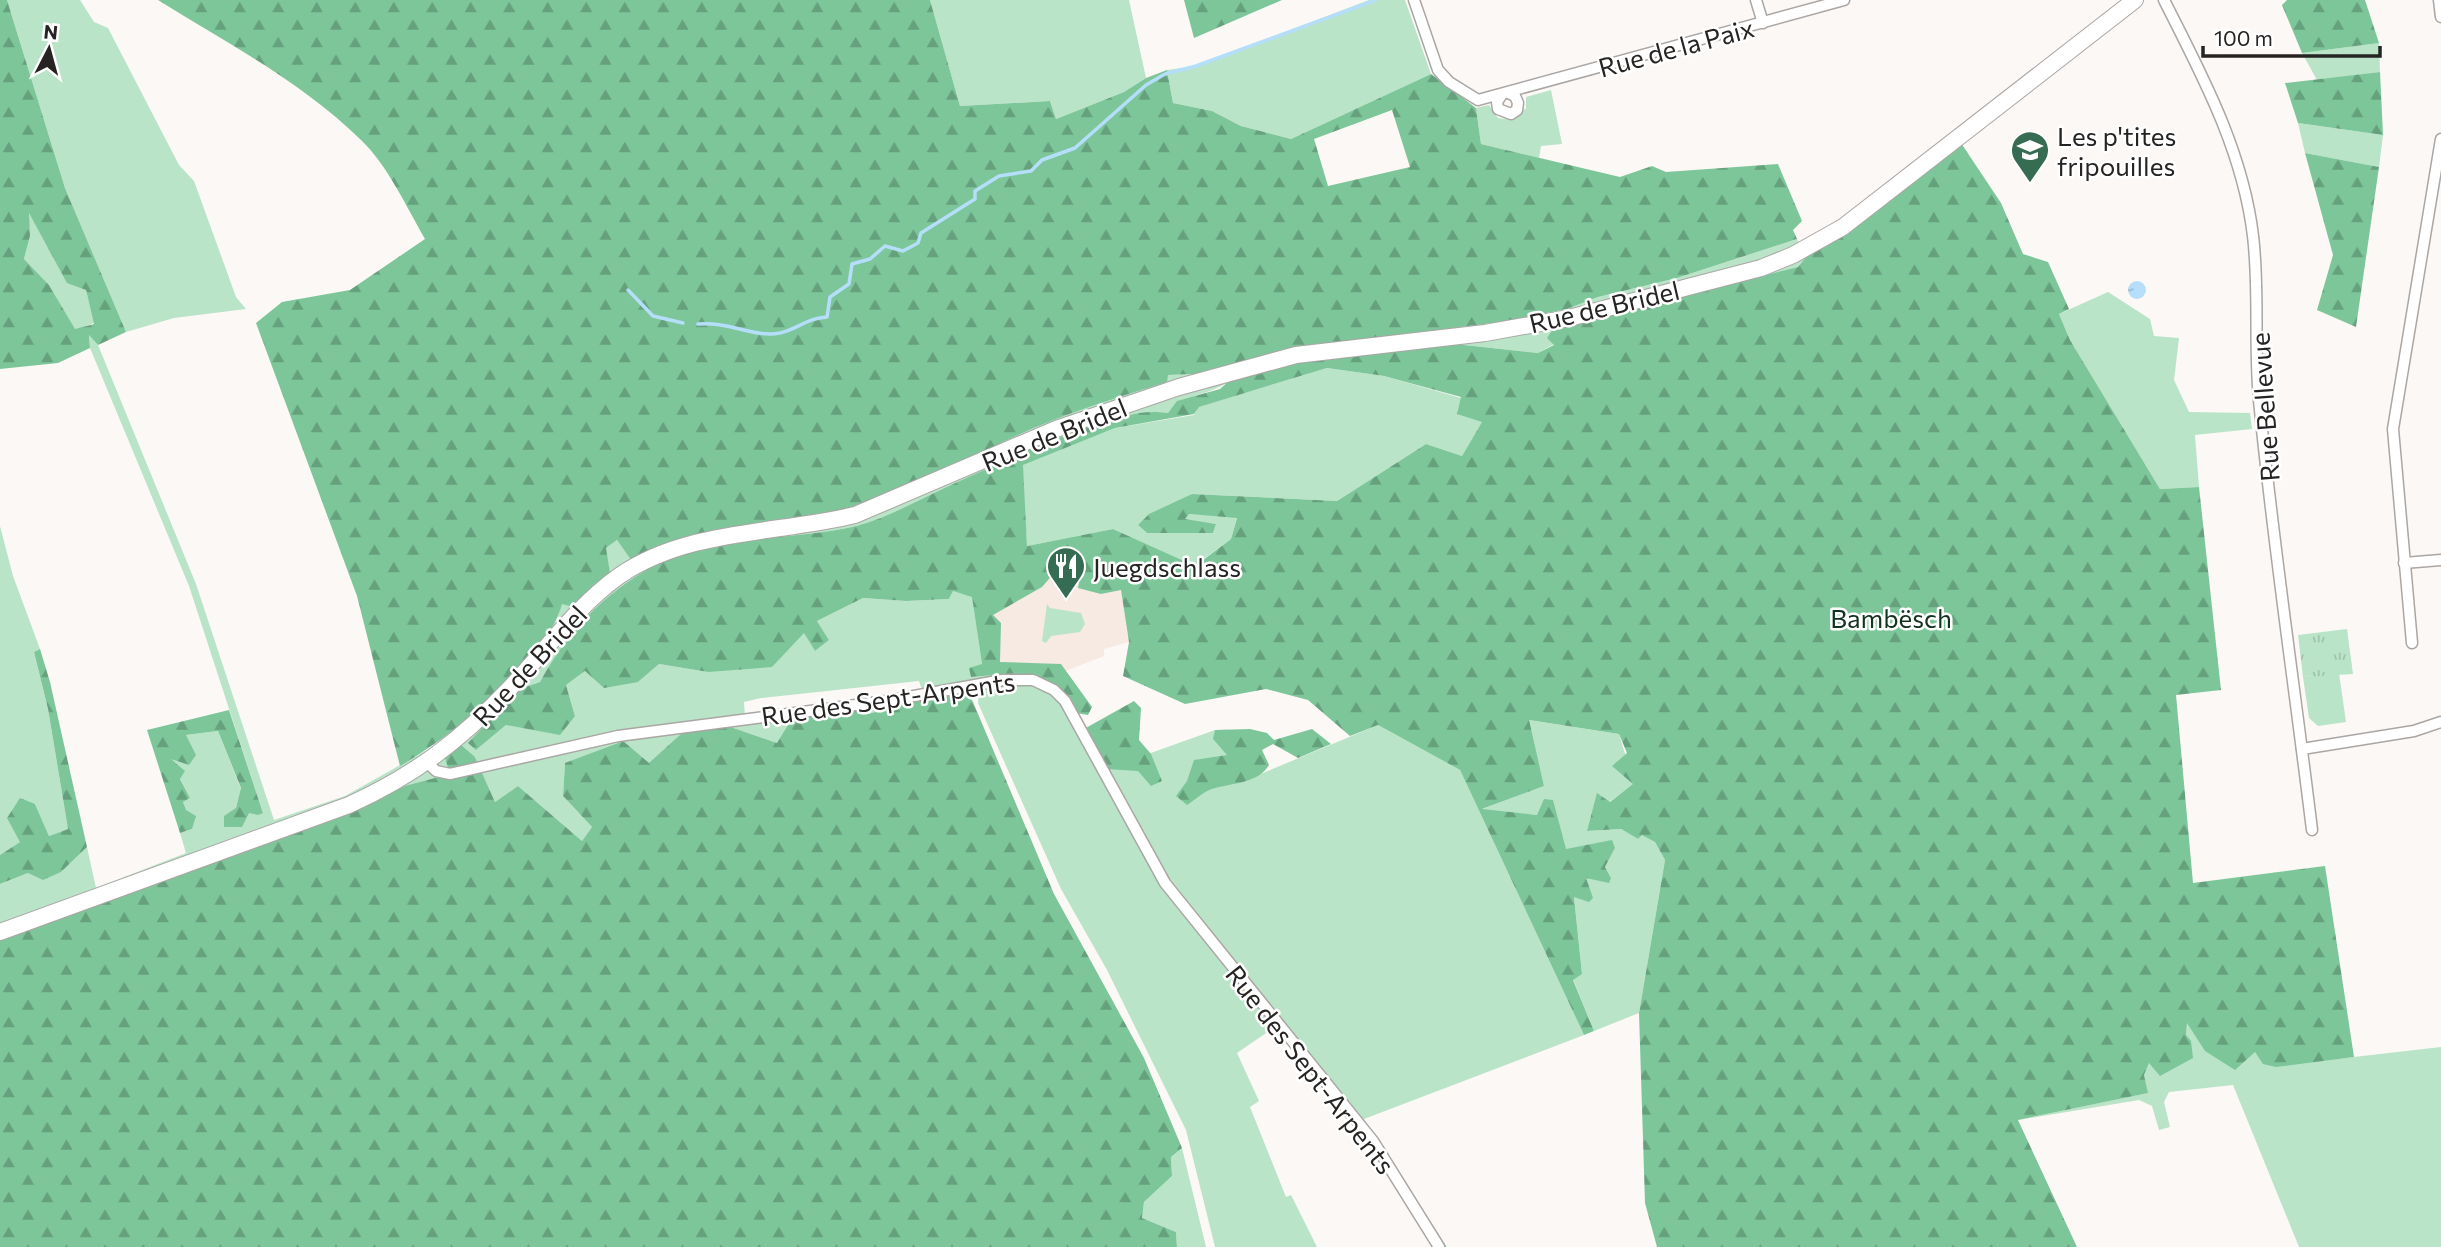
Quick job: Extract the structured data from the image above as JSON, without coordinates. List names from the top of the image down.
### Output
{
  "streets": {
    "main road": ["Rue de Bridel"],
    "street": ["Rue de la Paix", "Rue Bellevue", "Rue des Sept-Arpents"]
  },
  "crossings": [
    ["Rue de Bridel", "Rue des Sept-Arpents"]
  ],
  "parks": ["Bambësch"],
  "places": {
    "school or university": ["Les p'tites fripouilles"],
    "restaurant": ["Juegdschlass"]
  },
  "scale_bar": "100 m",
  "north": "top"
}
